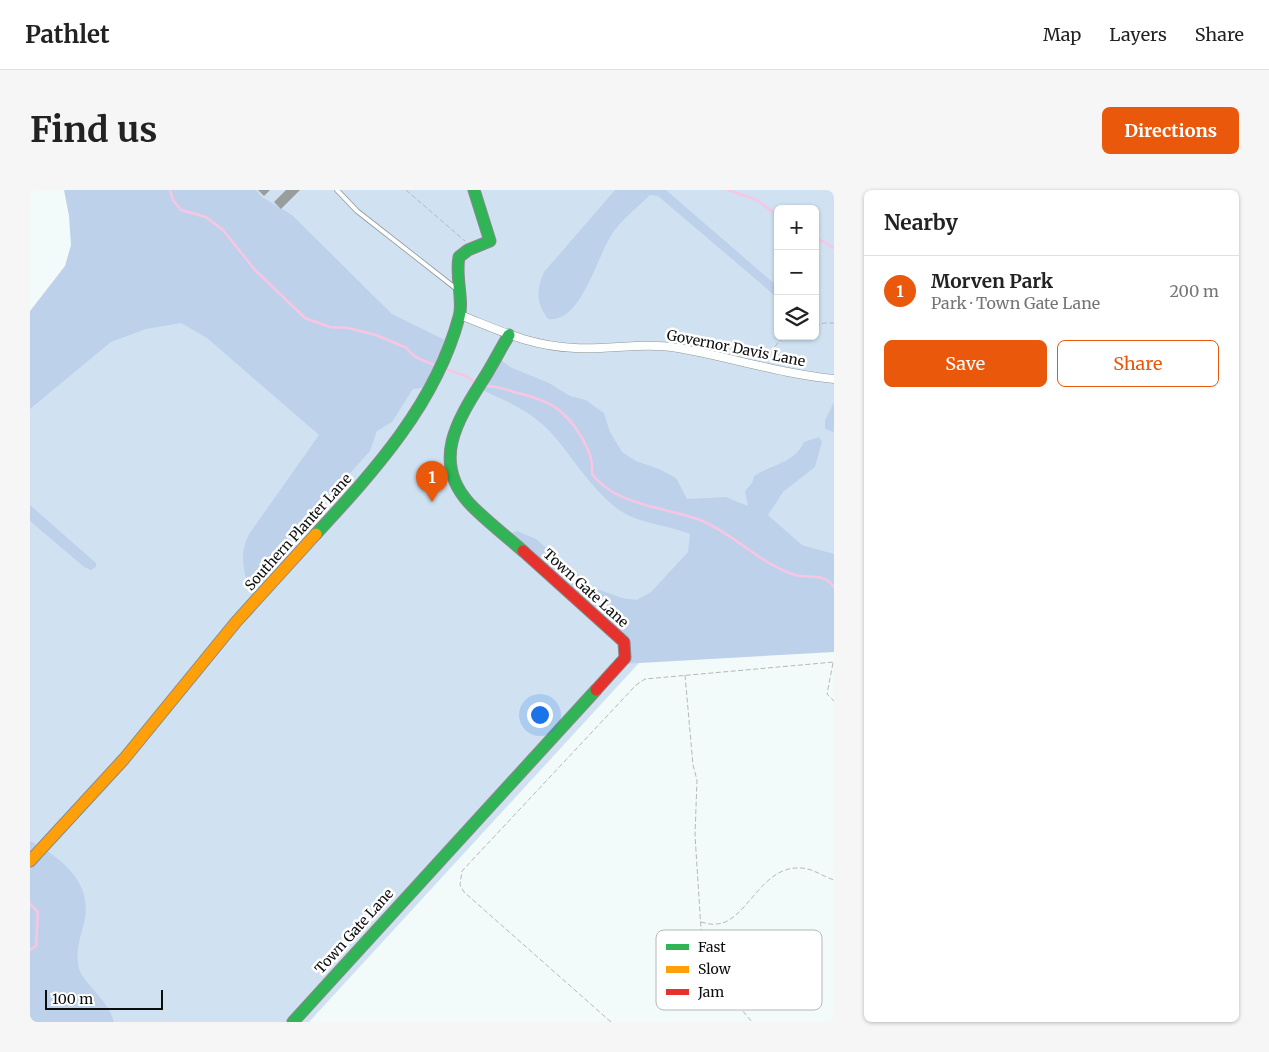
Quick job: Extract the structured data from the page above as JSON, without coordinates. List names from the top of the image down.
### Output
{
  "streets": {
    "street": ["Governor Davis Lane", "Southern Planter Lane", "Town Gate Lane"]
  },
  "crossings": [
    ["Governor Davis Lane", "Southern Planter Lane"],
    ["Governor Davis Lane", "Town Gate Lane"]
  ],
  "legend": ["Fast", "Slow", "Jam"],
  "scale_bar": "100 m",
  "page": {
    "header": "Pathlet",
    "nav": ["Map", "Layers", "Share"],
    "buttons": [
      "Directions",
      ["Save", "Share"]
    ],
    "title": "Find us",
    "heading": "Nearby",
    "map_buttons": ["+", "−"],
    "list": [
      {
        "mark": "1",
        "name": "Morven Park",
        "note": "Park · Town Gate Lane",
        "value": "200 m"
      }
    ],
    "pins": "1",
    "scale": "100 m"
  }
}
